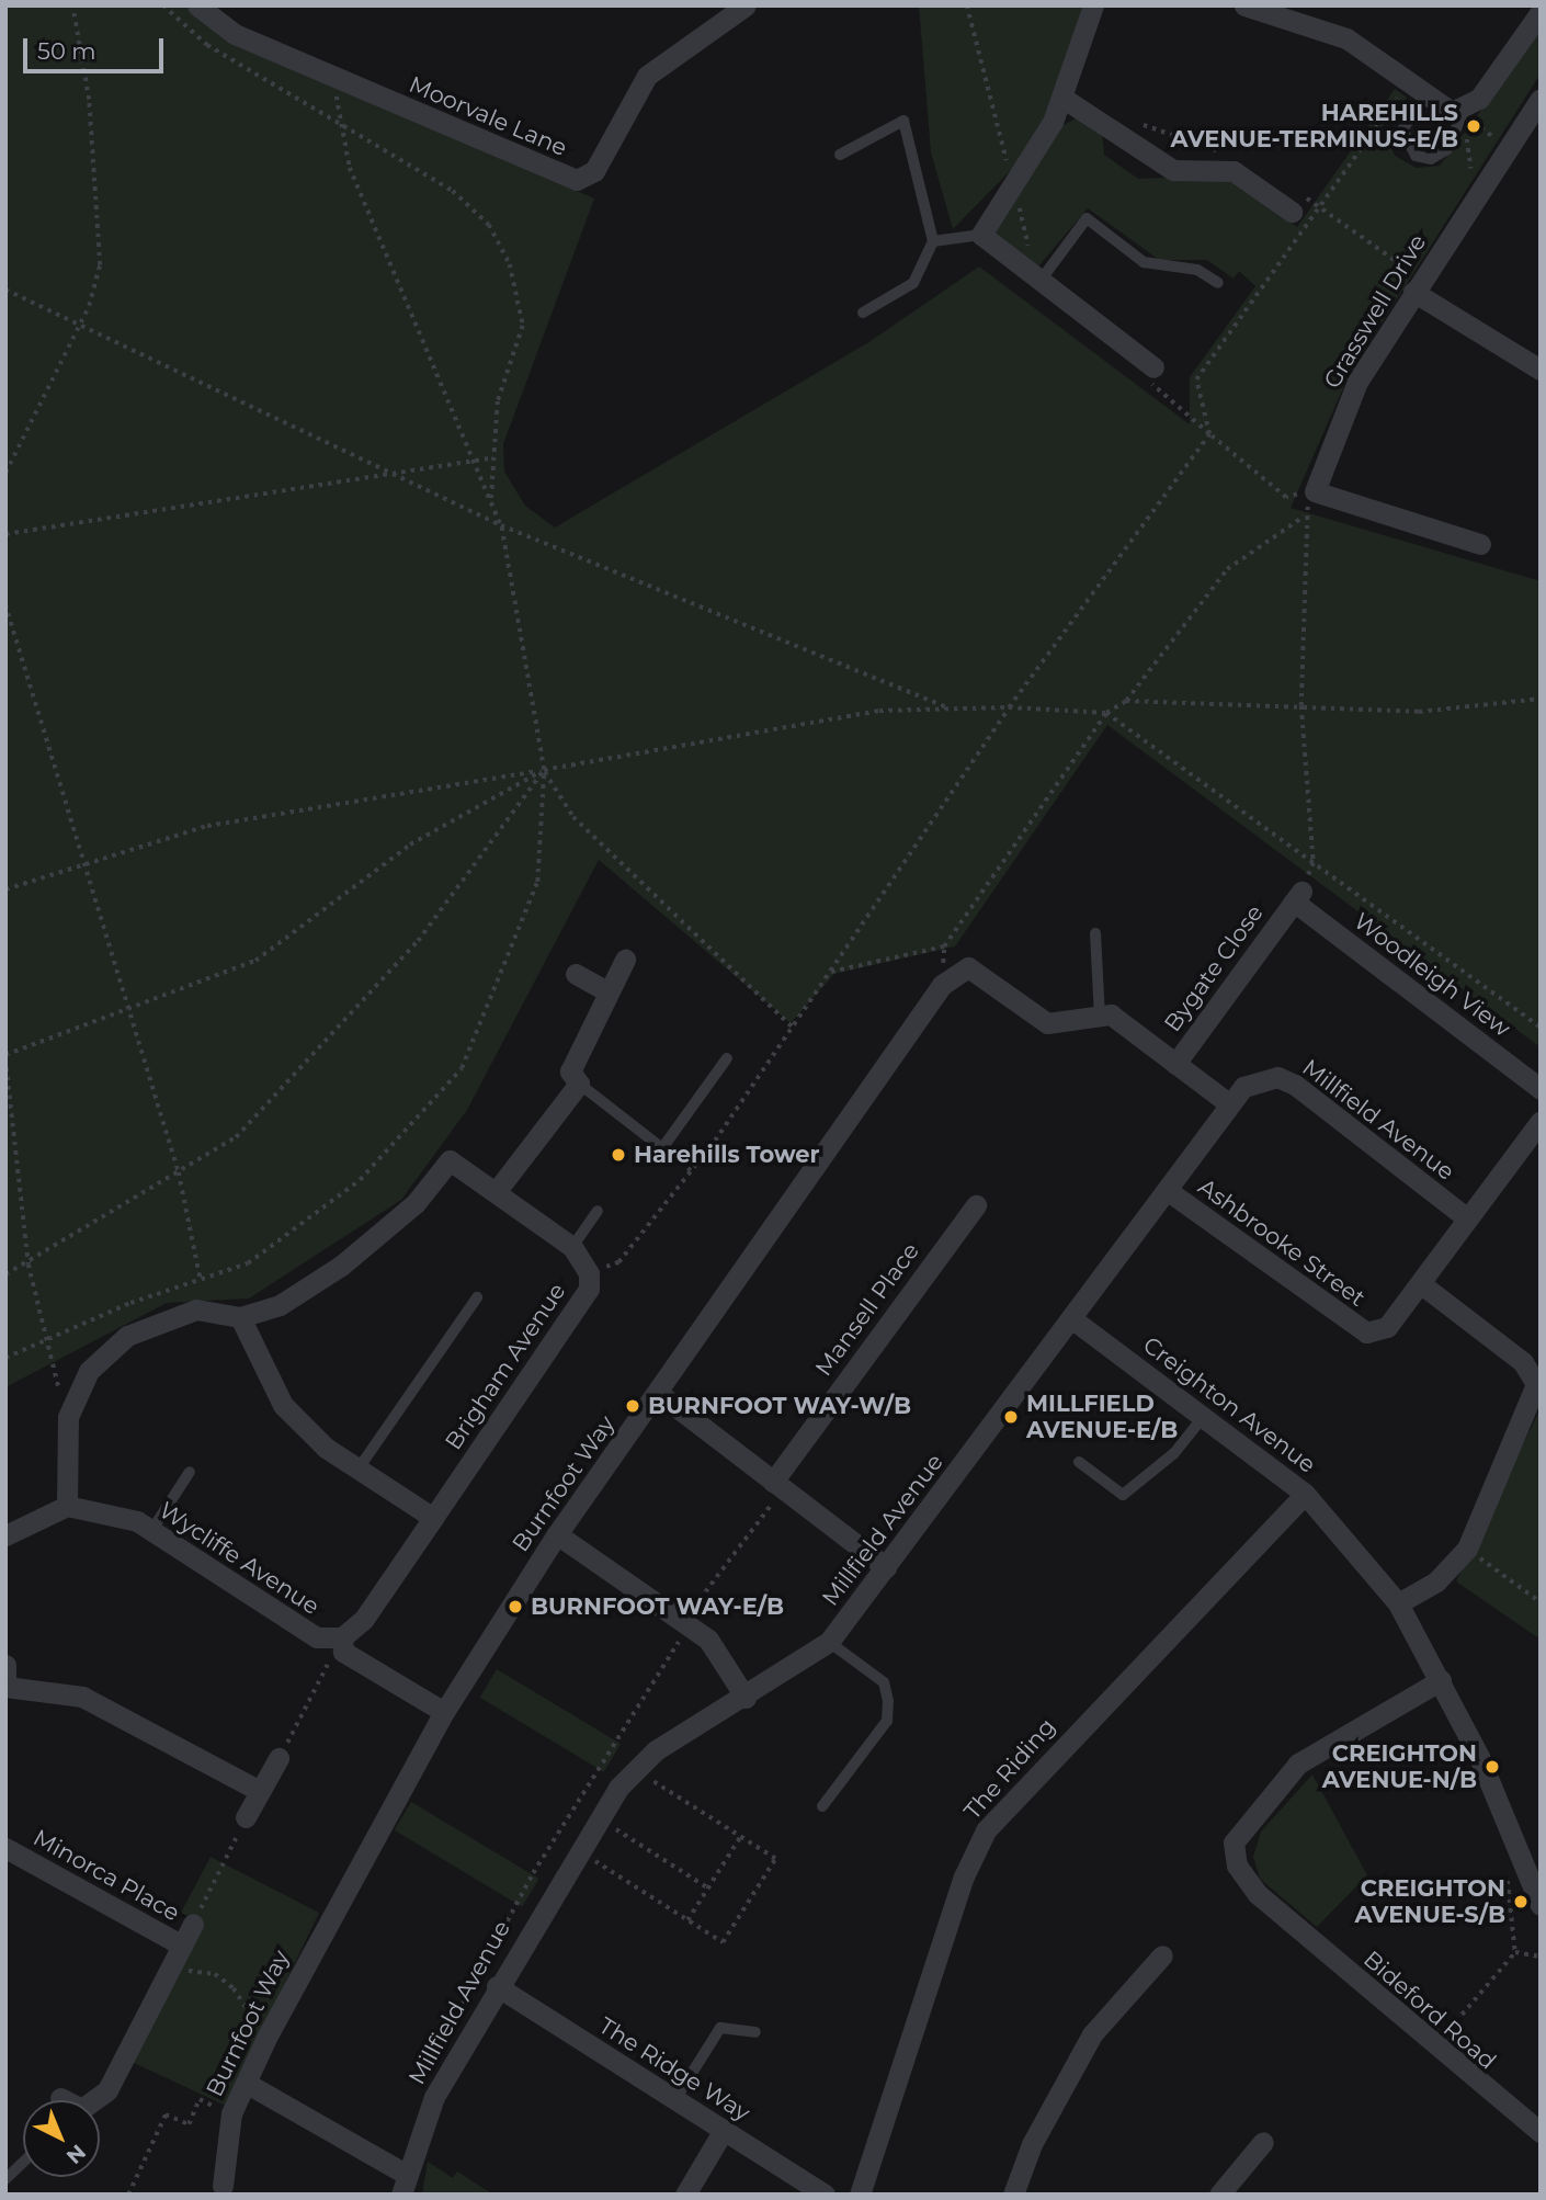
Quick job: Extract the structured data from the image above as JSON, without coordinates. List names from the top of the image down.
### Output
{
  "streets": {
    "street": [
      "Moorvale Lane",
      "Grasswell Drive",
      "Bygate Close",
      "Woodleigh View",
      "Millfield Avenue",
      "Ashbrooke Street",
      "Mansell Place",
      "Brigham Avenue",
      "Creighton Avenue",
      "Burnfoot Way",
      "Wycliffe Avenue",
      "The Riding",
      "Minorca Place",
      "Bideford Road",
      "The Ridge Way"
    ]
  },
  "crossings": [
    ["Bygate Close", "Woodleigh View"],
    ["Millfield Avenue", "Ashbrooke Street"],
    ["Millfield Avenue", "Creighton Avenue"],
    ["Millfield Avenue", "The Ridge Way"],
    ["Brigham Avenue", "Wycliffe Avenue"],
    ["Creighton Avenue", "The Riding"],
    ["Creighton Avenue", "Bideford Road"]
  ],
  "places": [
    "HAREHILLS AVENUE-TERMINUS-E/B",
    "Harehills Tower",
    "BURNFOOT WAY-W/B",
    "MILLFIELD AVENUE-E/B",
    "BURNFOOT WAY-E/B",
    "CREIGHTON AVENUE-N/B",
    "CREIGHTON AVENUE-S/B"
  ],
  "scale_bar": "50 m",
  "north": "bottom right"
}
